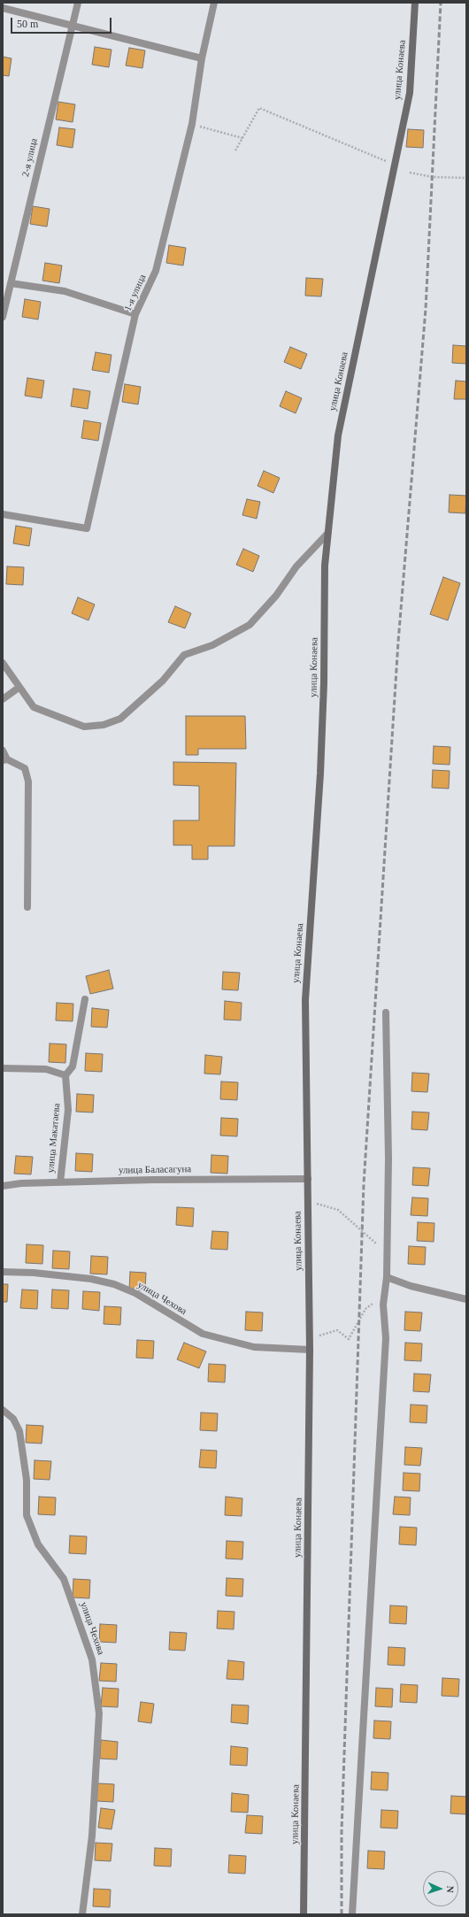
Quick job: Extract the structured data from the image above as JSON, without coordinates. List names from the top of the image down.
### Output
{
  "streets": {
    "street": [
      "улица Конаева",
      "2-я улица",
      "1-я улица",
      "улица Макатаева",
      "улица Баласагуна",
      "улица Чехова"
    ]
  },
  "crossings": [
    ["улица Конаева", "улица Баласагуна"],
    ["улица Конаева", "улица Чехова"],
    ["улица Макатаева", "улица Баласагуна"]
  ],
  "scale_bar": "50 m",
  "north": "right"
}
